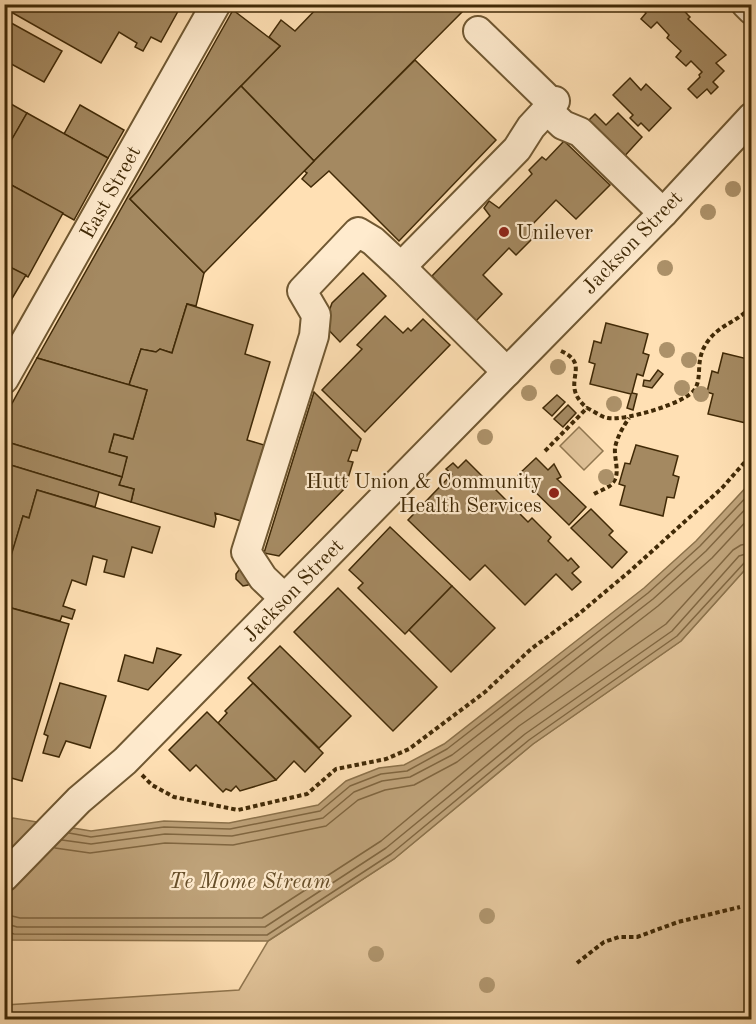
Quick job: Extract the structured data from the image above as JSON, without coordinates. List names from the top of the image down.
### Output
{
  "streets": {
    "street": ["East Street", "Jackson Street"]
  },
  "water": ["Te Mome Stream"],
  "places": ["Unilever", "Hutt Union & Community Health Services"]
}
